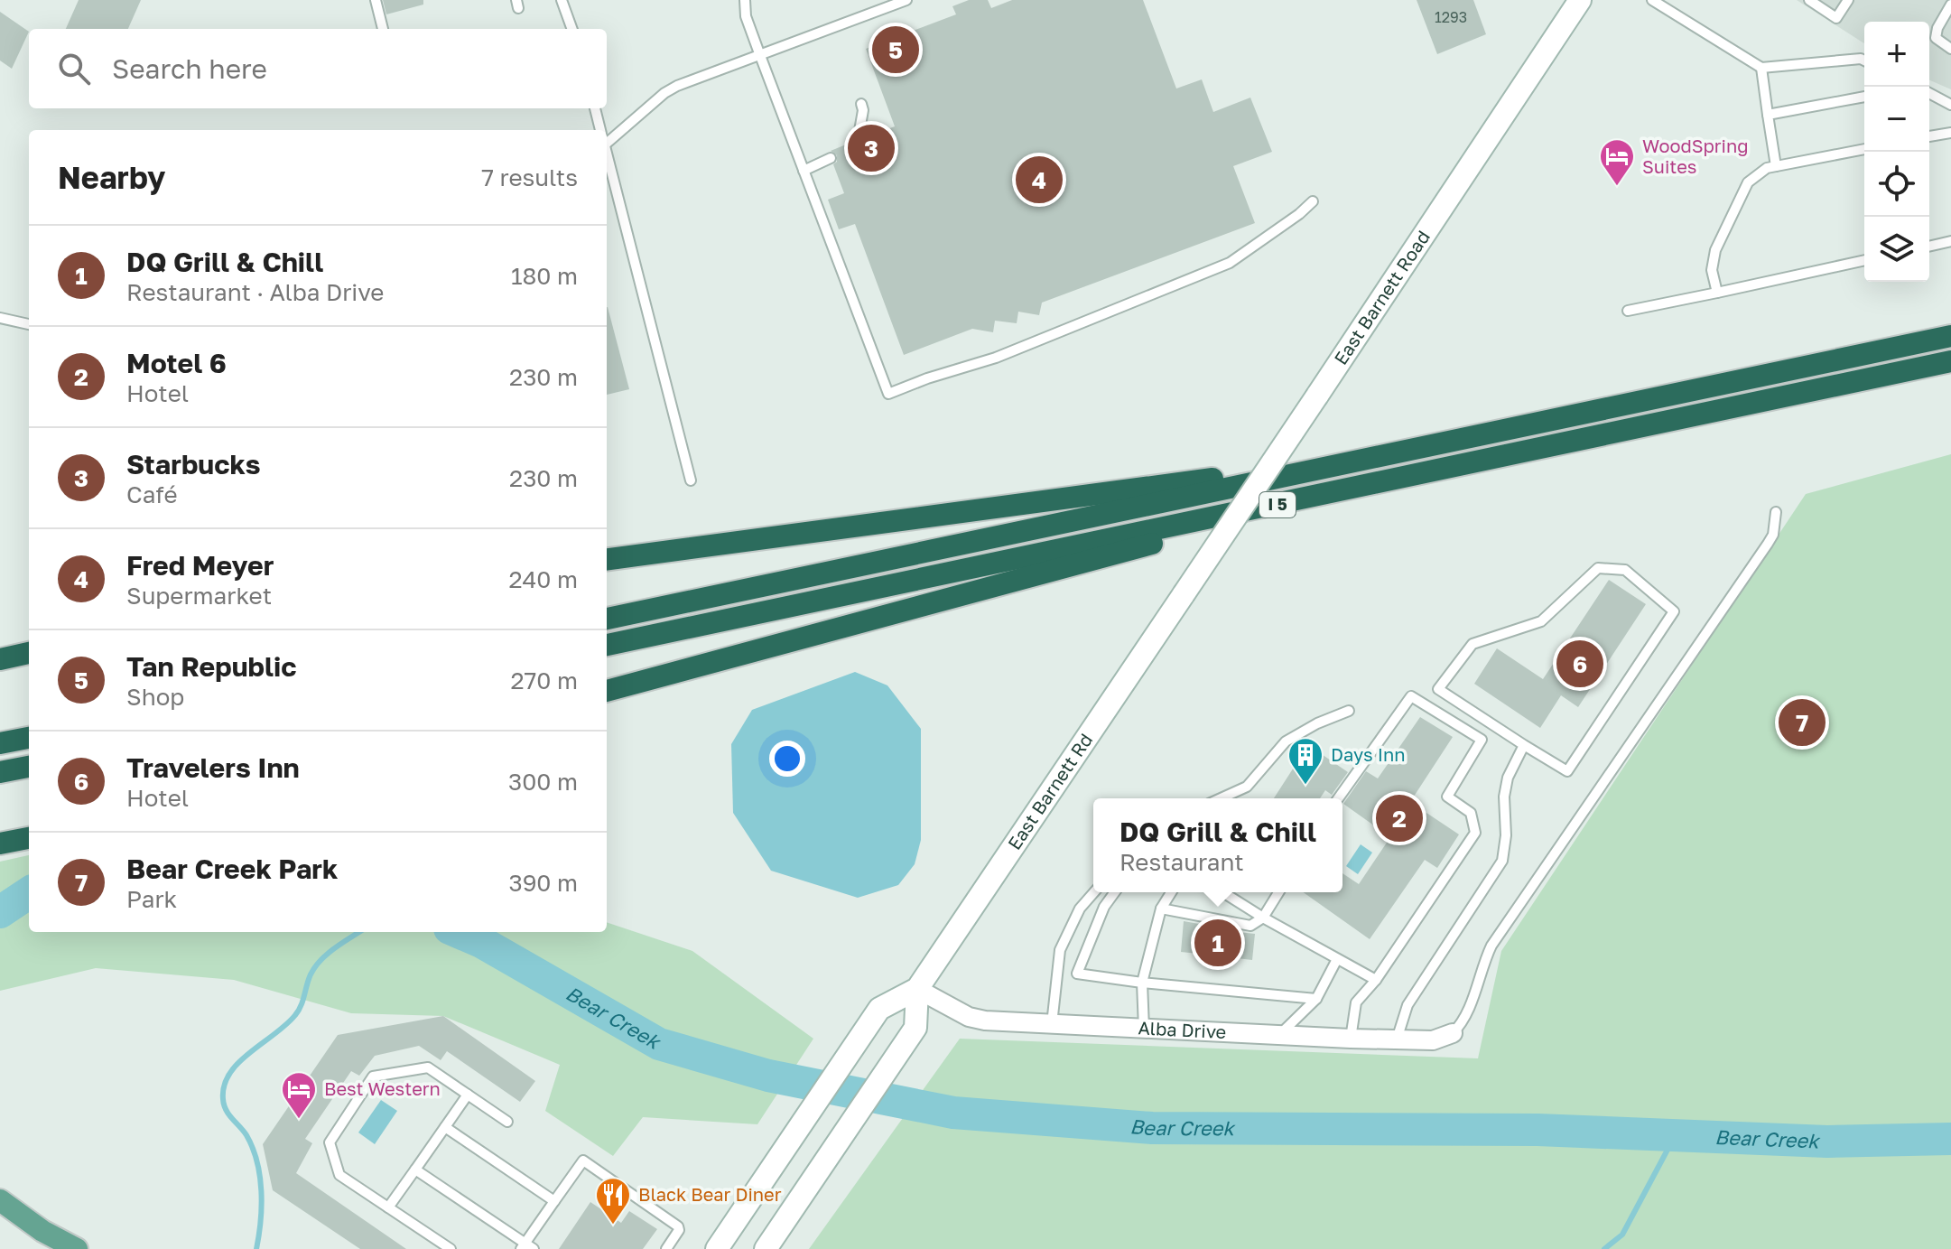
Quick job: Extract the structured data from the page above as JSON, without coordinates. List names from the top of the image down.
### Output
{
  "streets": {
    "highway": ["I 5"],
    "main road": ["East Barnett Road", "East Barnett Rd"],
    "street": ["Alba Drive"]
  },
  "crossings": [
    ["East Barnett Road", "East Barnett Rd"],
    ["East Barnett Rd", "Alba Drive"]
  ],
  "water": ["Bear Creek"],
  "places": {
    "hotel": ["WoodSpring Suites", "Best Western"],
    "building": ["Days Inn"],
    "restaurant": ["Black Bear Diner"]
  },
  "house_numbers": ["1293"],
  "page": {
    "map_buttons": ["+", "−"],
    "pins": [
      "5",
      "3",
      "4",
      "6",
      "7",
      "2",
      "1"
    ],
    "search": "Search here",
    "heading": ["Nearby", "7 results"],
    "list": [
      {
        "mark": "1",
        "name": "DQ Grill & Chill",
        "note": "Restaurant · Alba Drive",
        "value": "180 m"
      },
      {
        "mark": "2",
        "name": "Motel 6",
        "note": "Hotel",
        "value": "230 m"
      },
      {
        "mark": "3",
        "name": "Starbucks",
        "note": "Café",
        "value": "230 m"
      },
      {
        "mark": "4",
        "name": "Fred Meyer",
        "note": "Supermarket",
        "value": "240 m"
      },
      {
        "mark": "5",
        "name": "Tan Republic",
        "note": "Shop",
        "value": "270 m"
      },
      {
        "mark": "6",
        "name": "Travelers Inn",
        "note": "Hotel",
        "value": "300 m"
      },
      {
        "mark": "7",
        "name": "Bear Creek Park",
        "note": "Park",
        "value": "390 m"
      }
    ],
    "popup": ["DQ Grill & Chill", "Restaurant"]
  }
}
